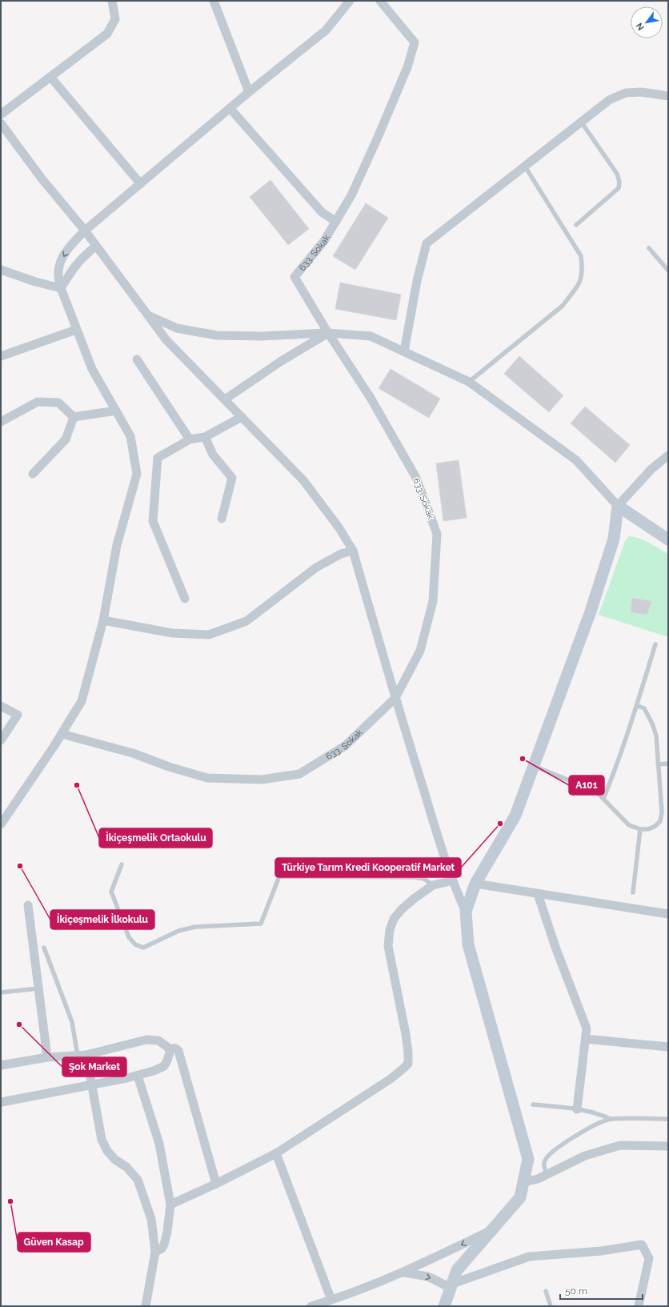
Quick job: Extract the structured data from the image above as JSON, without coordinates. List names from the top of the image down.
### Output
{
  "streets": {
    "street": ["633. Sokak"]
  },
  "places": [
    "A101",
    "İkiçeşmelik Ortaokulu",
    "Türkiye Tarım Kredi Kooperatif Market",
    "İkiçeşmelik İlkokulu",
    "Şok Market",
    "Güven Kasap"
  ],
  "scale_bar": "50 m",
  "north": "bottom left"
}
